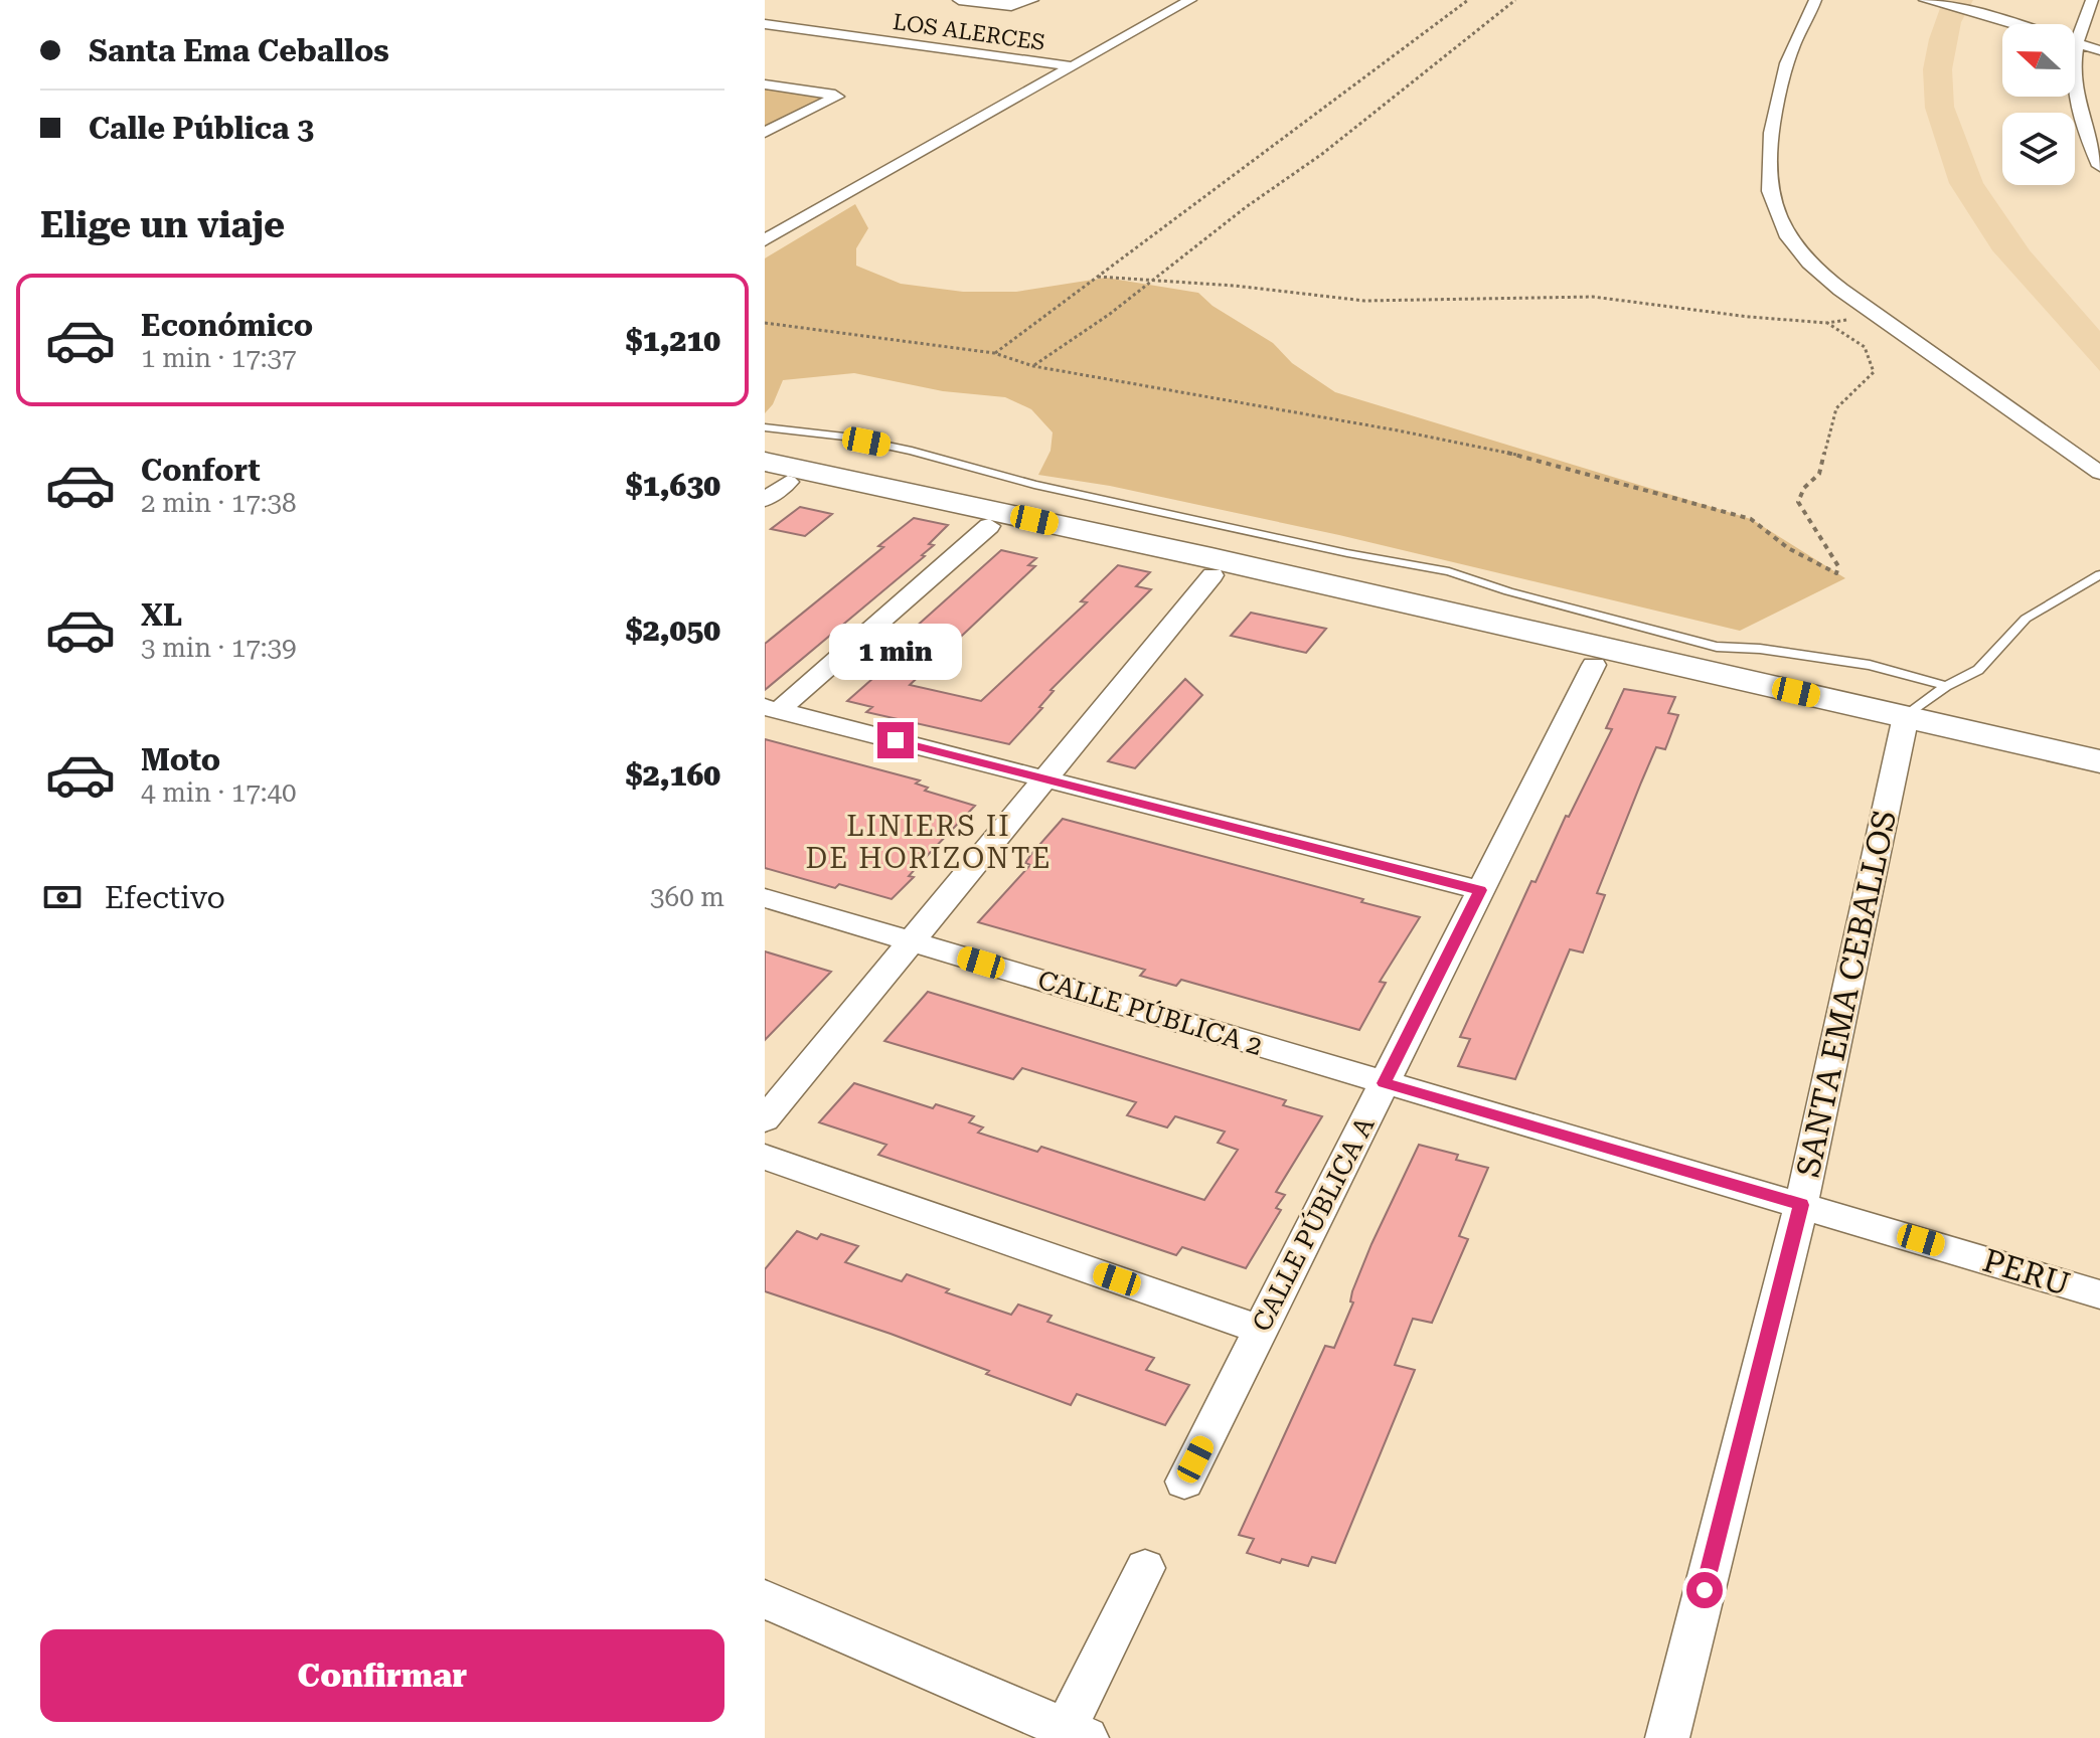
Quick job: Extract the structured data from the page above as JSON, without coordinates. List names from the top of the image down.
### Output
{
  "streets": {
    "street": [
      "LOS ALERCES",
      "SANTA EMA CEBALLOS",
      "CALLE PÚBLICA 2",
      "CALLE PÚBLICA A",
      "PERU"
    ]
  },
  "crossings": [
    ["SANTA EMA CEBALLOS", "PERU"],
    ["CALLE PÚBLICA 2", "CALLE PÚBLICA A"],
    ["CALLE PÚBLICA 2", "PERU"]
  ],
  "districts": ["LINIERS II DE HORIZONTE"],
  "north": "left",
  "page": {
    "banner": ["Santa Ema Ceballos", "Calle Pública 3"],
    "heading": "Elige un viaje",
    "list": [
      {
        "name": "Económico",
        "note": "1 min · 17:37",
        "value": "$1,210"
      },
      {
        "name": "Confort",
        "note": "2 min · 17:38",
        "value": "$1,630"
      },
      {
        "name": "XL",
        "note": "3 min · 17:39",
        "value": "$2,050"
      },
      {
        "name": "Moto",
        "note": "4 min · 17:40",
        "value": "$2,160"
      }
    ],
    "bubble": "1 min",
    "pay": ["Efectivo", "360 m"],
    "buttons": "Confirmar"
  }
}
